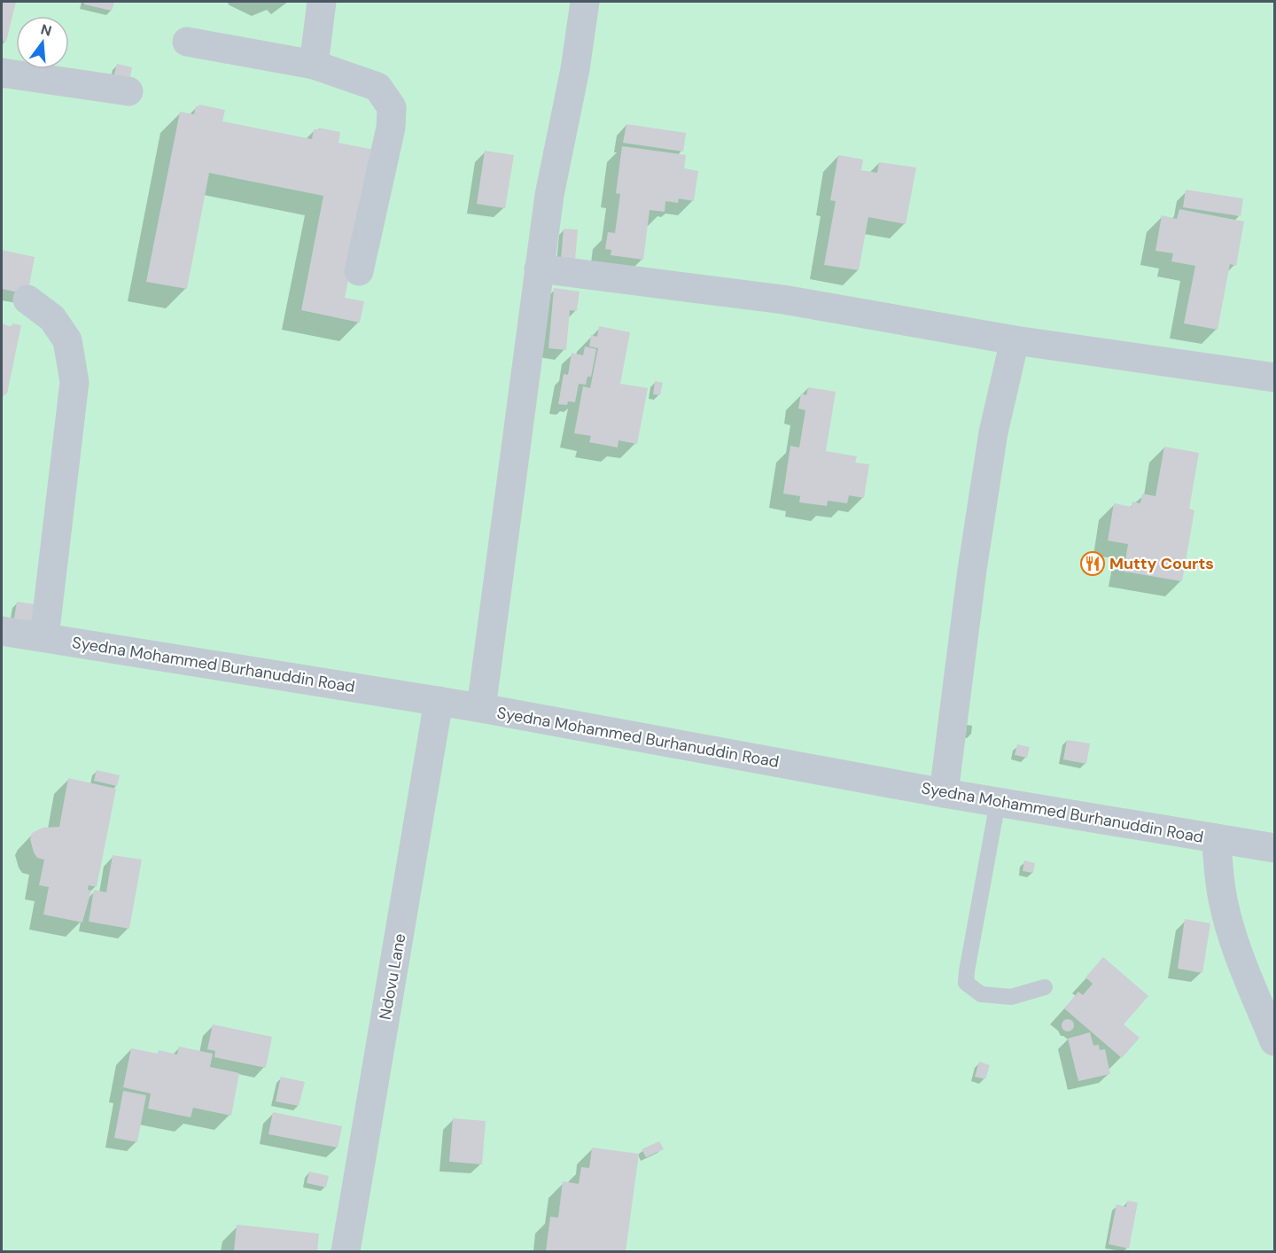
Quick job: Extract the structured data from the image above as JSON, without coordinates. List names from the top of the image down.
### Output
{
  "streets": {
    "street": ["Syedna Mohammed Burhanuddin Road", "Ndovu Lane"]
  },
  "crossings": [
    ["Syedna Mohammed Burhanuddin Road", "Ndovu Lane"]
  ],
  "places": {
    "restaurant": ["Mutty Courts"]
  },
  "north": "top"
}
